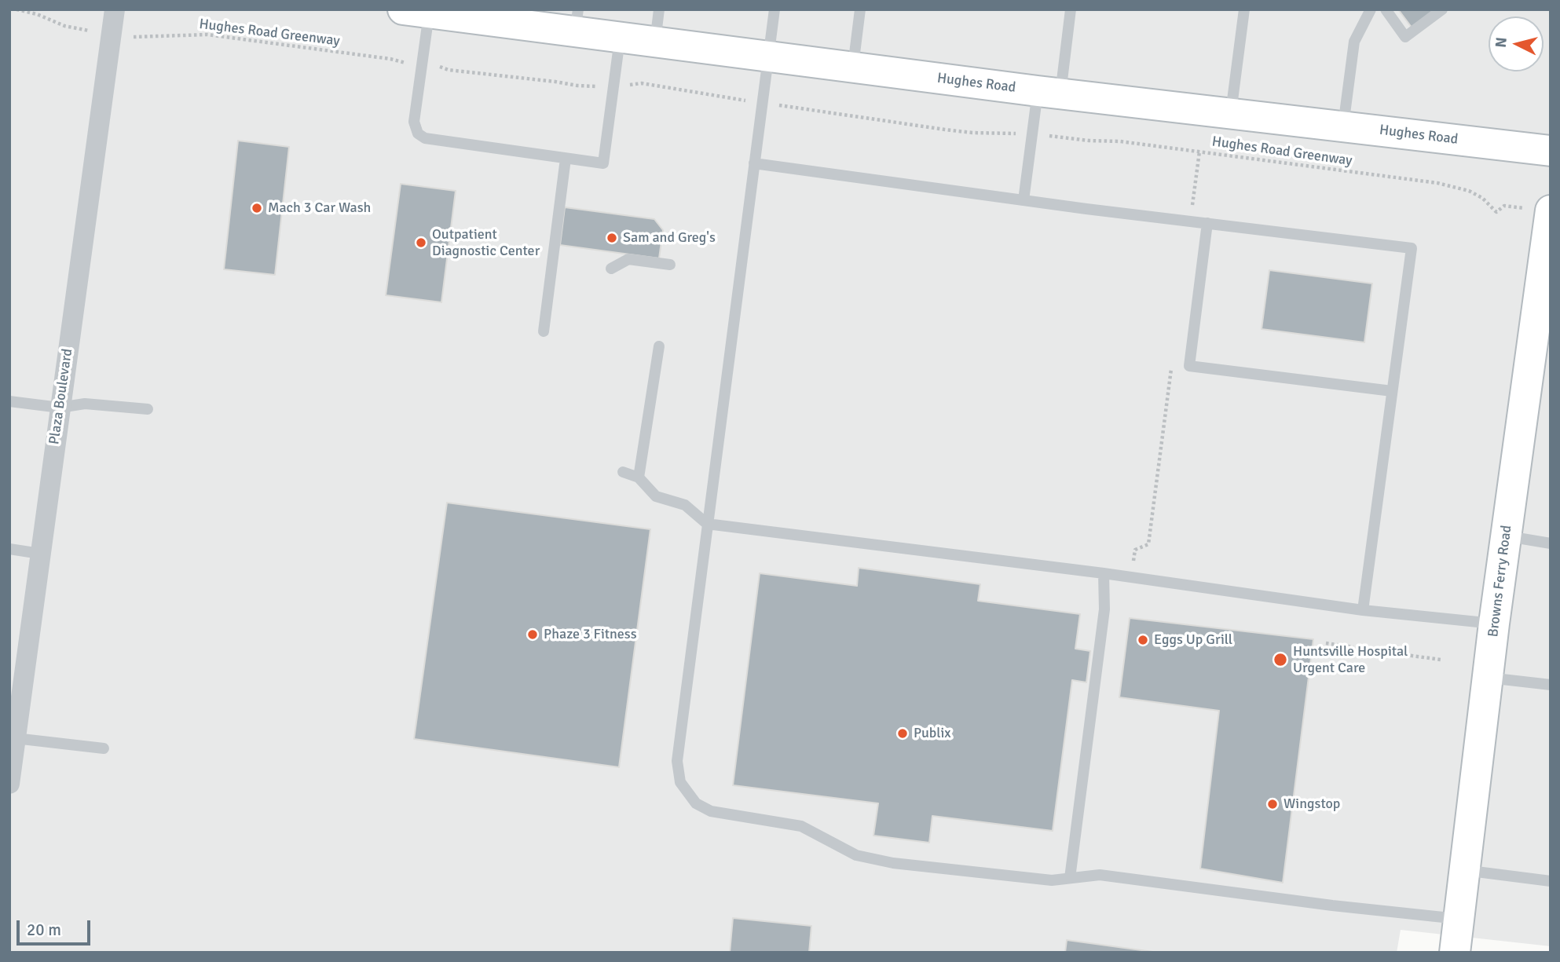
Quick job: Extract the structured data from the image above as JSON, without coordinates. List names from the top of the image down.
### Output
{
  "streets": {
    "main road": ["Hughes Road", "Browns Ferry Road"],
    "street": ["Plaza Boulevard"],
    "path": ["Hughes Road Greenway"]
  },
  "places": [
    "Mach 3 Car Wash",
    "Sam and Greg's",
    "Outpatient Diagnostic Center",
    "Phaze 3 Fitness",
    "Eggs Up Grill",
    "Huntsville Hospital Urgent Care",
    "Publix",
    "Wingstop"
  ],
  "scale_bar": "20 m",
  "north": "left"
}
